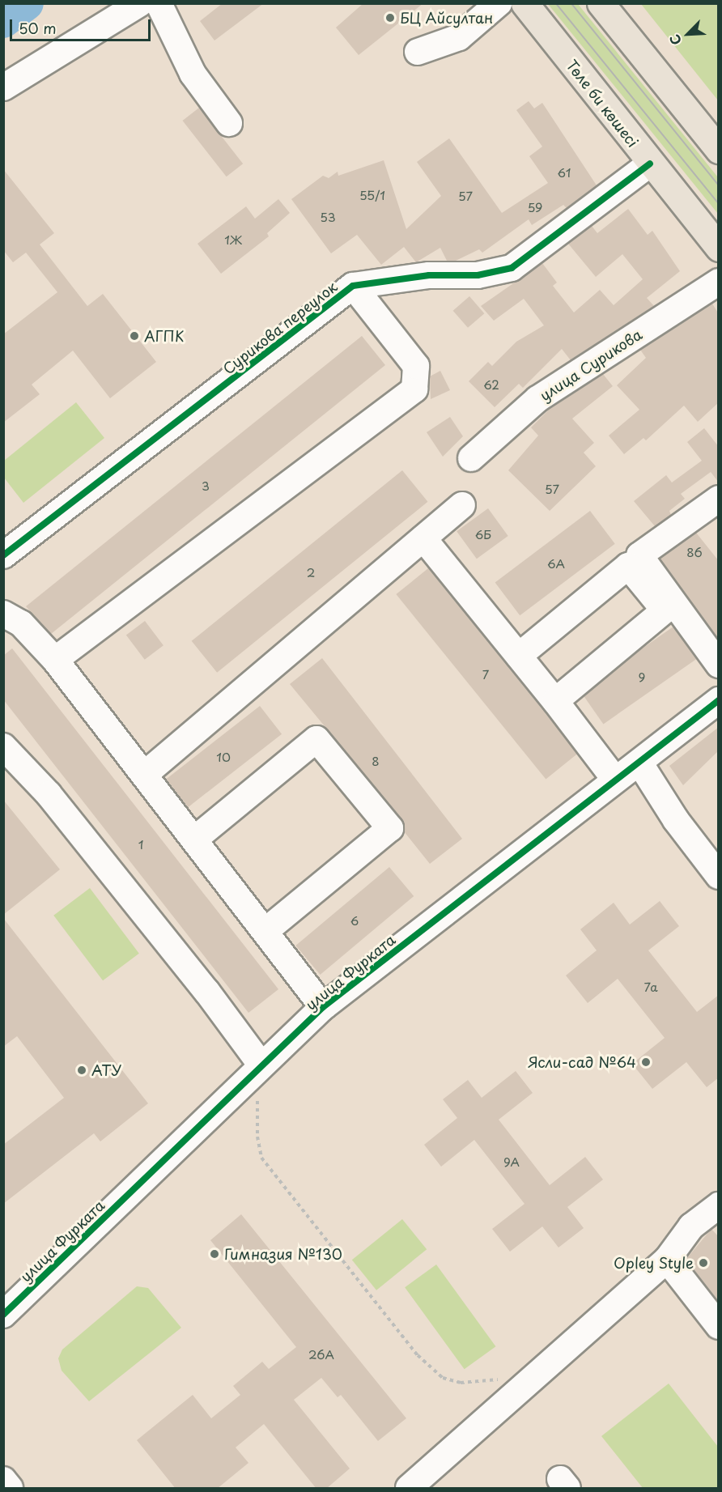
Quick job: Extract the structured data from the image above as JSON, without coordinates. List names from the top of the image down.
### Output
{
  "streets": {
    "main road": ["Төле би көшесі"],
    "street": ["Сурикова переулок", "улица Сурикова", "улица Фурката"]
  },
  "crossings": [
    ["Төле би көшесі", "Сурикова переулок"]
  ],
  "places": [
    "БЦ Айсултан",
    "АГПК",
    "Ясли-сад №64",
    "АТУ",
    "Гимназия №130",
    "Opley Style"
  ],
  "house_numbers": [
    "61",
    "55/1",
    "57",
    "59",
    "53",
    "1Ж",
    "62",
    "3",
    "57",
    "6Б",
    "86",
    "6А",
    "2",
    "7",
    "9",
    "10",
    "8",
    "1",
    "6",
    "7а",
    "9А",
    "26А"
  ],
  "scale_bar": "50 m",
  "north": "bottom left"
}
